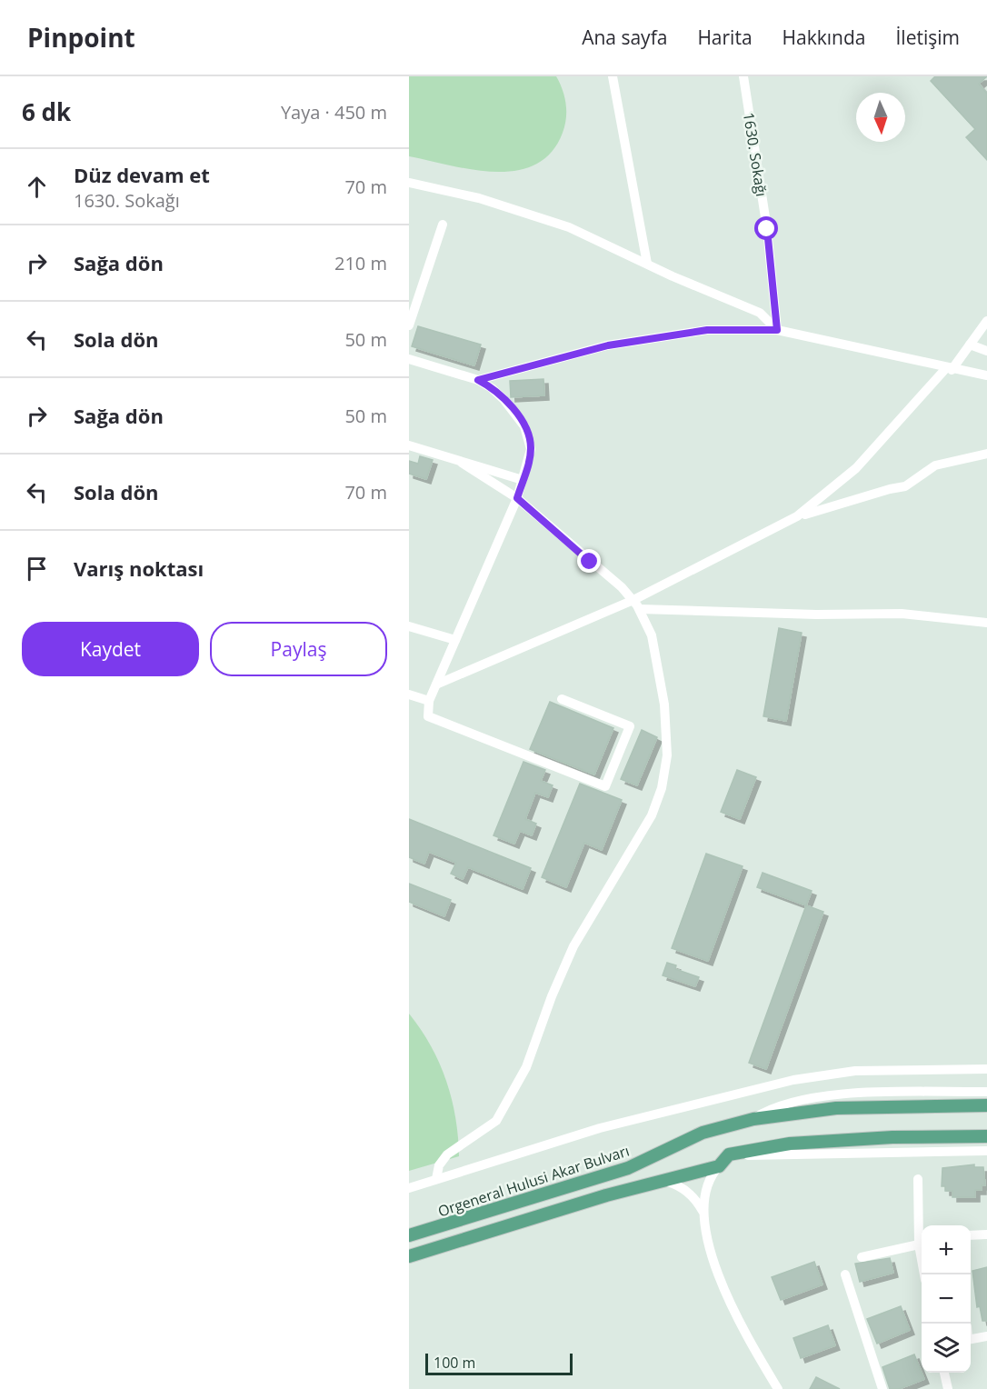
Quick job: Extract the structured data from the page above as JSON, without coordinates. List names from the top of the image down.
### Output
{
  "streets": {
    "main road": ["Orgeneral Hulusi Akar Bulvarı"],
    "street": ["1630. Sokağı"]
  },
  "scale_bar": "100 m",
  "north": "bottom",
  "page": {
    "header": "Pinpoint",
    "nav": [
      "Ana sayfa",
      "Harita",
      "Hakkında",
      "İletişim"
    ],
    "heading": ["6 dk", "Yaya · 450 m"],
    "list": [
      ["Düz devam et", "1630. Sokağı", "70 m"],
      ["Sağa dön", "210 m"],
      ["Sola dön", "50 m"],
      ["Sağa dön", "50 m"],
      ["Sola dön", "70 m"],
      "Varış noktası"
    ],
    "buttons": ["Kaydet", "Paylaş"],
    "map_buttons": ["+", "−"],
    "scale": "100 m"
  }
}
